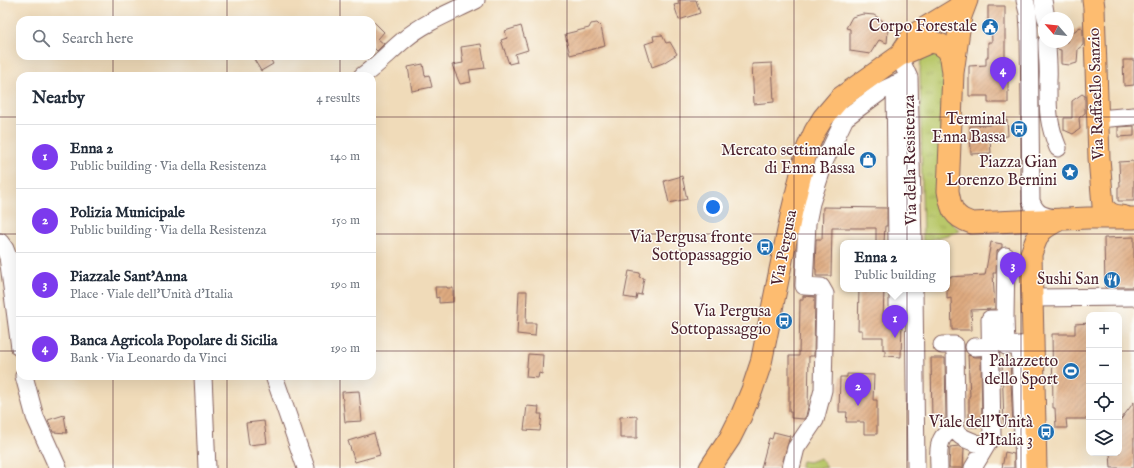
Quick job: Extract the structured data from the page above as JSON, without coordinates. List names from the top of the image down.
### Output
{
  "streets": {
    "main road": ["Via Raffaello Sanzio", "Via Pergusa"],
    "street": ["Via della Resistenza"]
  },
  "crossings": [
    ["Via della Resistenza", "Via Pergusa"]
  ],
  "places": {
    "public building": ["Corpo Forestale"],
    "bus stop": [
      "Terminal Enna Bassa",
      "Via Pergusa fronte Sottopassaggio",
      "Via Pergusa Sottopassaggio",
      "Viale dell'Unità d'Italia 3"
    ],
    "shop": ["Mercato settimanale di Enna Bassa"],
    "place": ["Piazza Gian Lorenzo Bernini"],
    "restaurant": ["Sushi San"],
    "sports": ["Palazzetto dello Sport"]
  },
  "north": "top left",
  "page": {
    "search": "Search here",
    "pins": [
      "4",
      "3",
      "1",
      "2"
    ],
    "heading": ["Nearby", "4 results"],
    "list": [
      {
        "mark": "1",
        "name": "Enna 2",
        "note": "Public building · Via della Resistenza",
        "value": "140 m"
      },
      {
        "mark": "2",
        "name": "Polizia Municipale",
        "note": "Public building · Via della Resistenza",
        "value": "150 m"
      },
      {
        "mark": "3",
        "name": "Piazzale Sant'Anna",
        "note": "Place · Viale dell'Unità d'Italia",
        "value": "190 m"
      },
      {
        "mark": "4",
        "name": "Banca Agricola Popolare di Sicilia",
        "note": "Bank · Via Leonardo da Vinci",
        "value": "190 m"
      }
    ],
    "popup": ["Enna 2", "Public building"],
    "map_buttons": ["+", "−"]
  }
}
